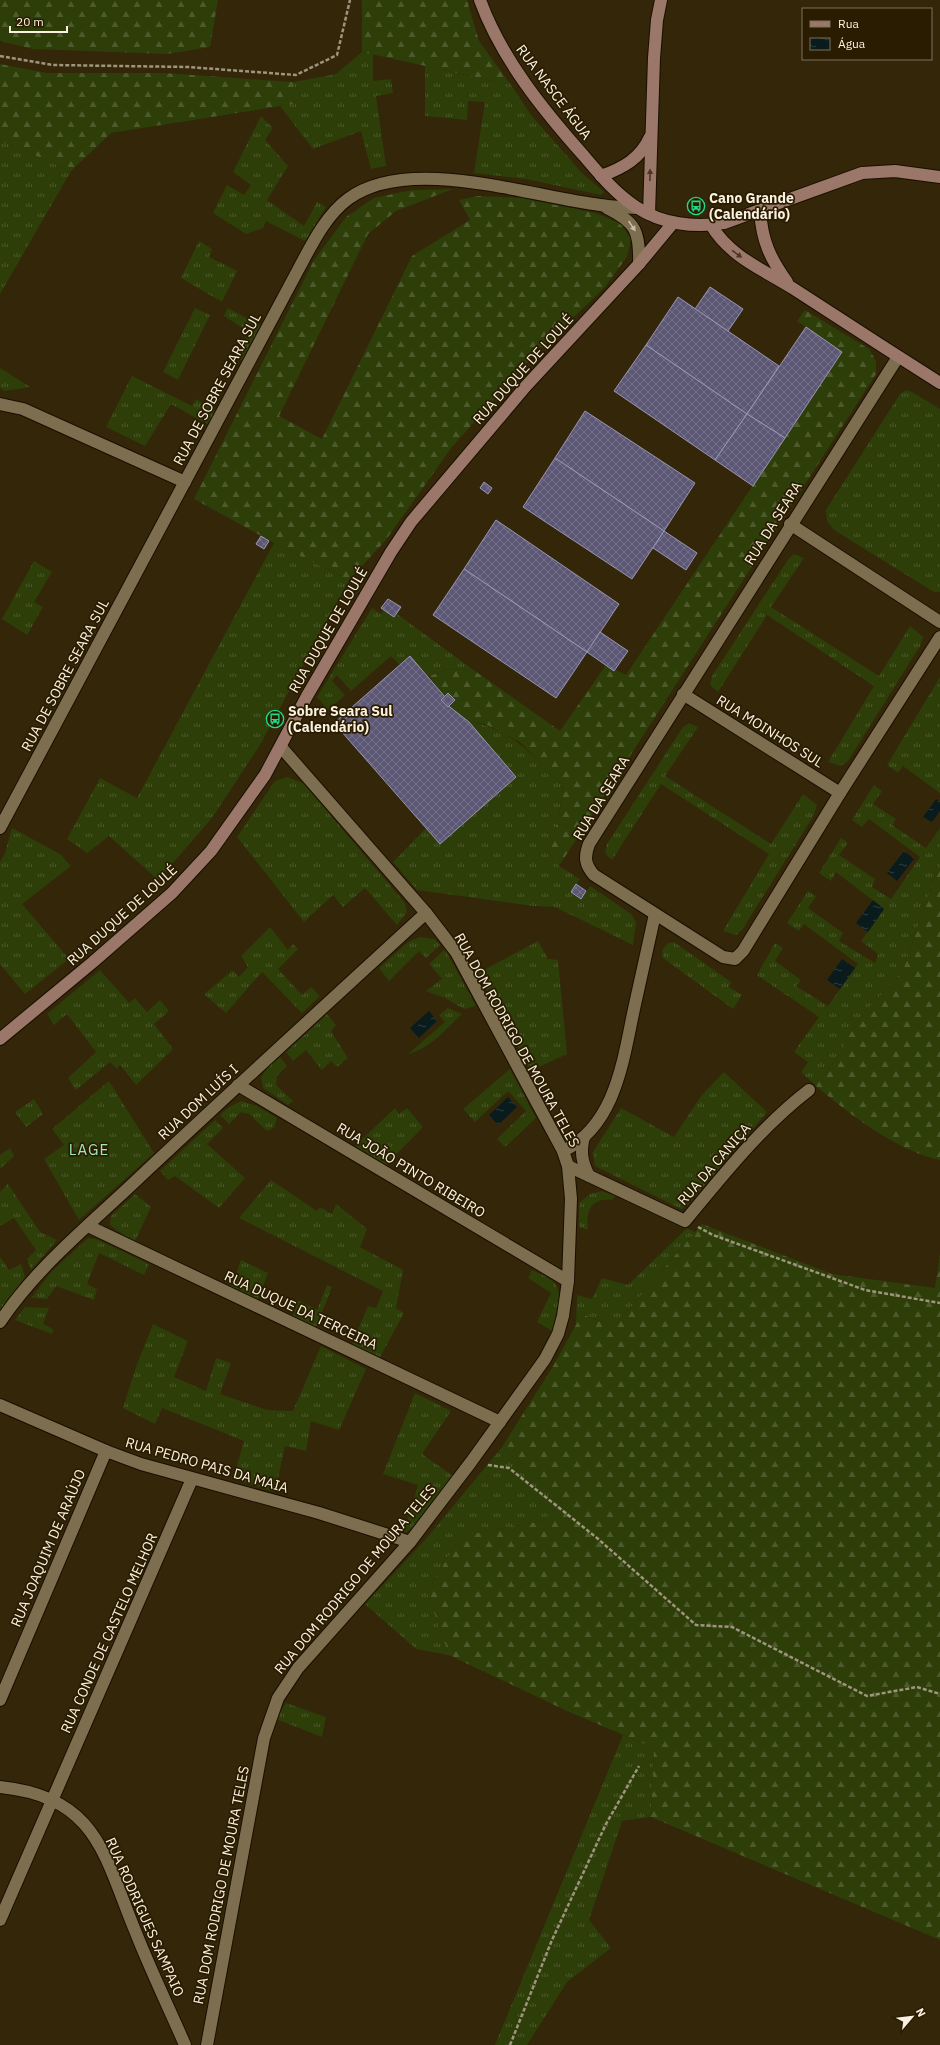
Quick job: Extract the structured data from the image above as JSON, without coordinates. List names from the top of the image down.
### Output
{
  "streets": {
    "street": [
      "RUA NASCE ÁGUA",
      "RUA DUQUE DE LOULÉ",
      "RUA DE SOBRE SEARA SUL",
      "RUA DA SEARA",
      "RUA MOINHOS SUL",
      "RUA DOM RODRIGO DE MOURA TELES",
      "RUA DOM LUÍS I",
      "RUA DA CANIÇA",
      "RUA JOÃO PINTO RIBEIRO",
      "RUA DUQUE DA TERCEIRA",
      "RUA PEDRO PAIS DA MAIA",
      "RUA JOAQUIM DE ARAÚJO",
      "RUA CONDE DE CASTELO MELHOR",
      "RUA RODRIGUES SAMPAIO"
    ]
  },
  "crossings": [
    ["RUA NASCE ÁGUA", "RUA DUQUE DE LOULÉ"],
    ["RUA NASCE ÁGUA", "RUA DE SOBRE SEARA SUL"],
    ["RUA DUQUE DE LOULÉ", "RUA DE SOBRE SEARA SUL"],
    ["RUA DUQUE DE LOULÉ", "RUA DOM RODRIGO DE MOURA TELES"],
    ["RUA DA SEARA", "RUA MOINHOS SUL"],
    ["RUA DOM RODRIGO DE MOURA TELES", "RUA DOM LUÍS I"],
    ["RUA DOM RODRIGO DE MOURA TELES", "RUA DA CANIÇA"],
    ["RUA DOM RODRIGO DE MOURA TELES", "RUA JOÃO PINTO RIBEIRO"],
    ["RUA DOM RODRIGO DE MOURA TELES", "RUA DUQUE DA TERCEIRA"],
    ["RUA DOM RODRIGO DE MOURA TELES", "RUA PEDRO PAIS DA MAIA"],
    ["RUA DOM LUÍS I", "RUA JOÃO PINTO RIBEIRO"],
    ["RUA DOM LUÍS I", "RUA DUQUE DA TERCEIRA"],
    ["RUA PEDRO PAIS DA MAIA", "RUA JOAQUIM DE ARAÚJO"],
    ["RUA PEDRO PAIS DA MAIA", "RUA CONDE DE CASTELO MELHOR"],
    ["RUA CONDE DE CASTELO MELHOR", "RUA RODRIGUES SAMPAIO"]
  ],
  "districts": ["LAGE"],
  "places": {
    "bus stop": ["Cano Grande (Calendário)", "Sobre Seara Sul (Calendário)"]
  },
  "legend": ["Rua", "Água"],
  "scale_bar": "20 m",
  "north": "top right"
}
